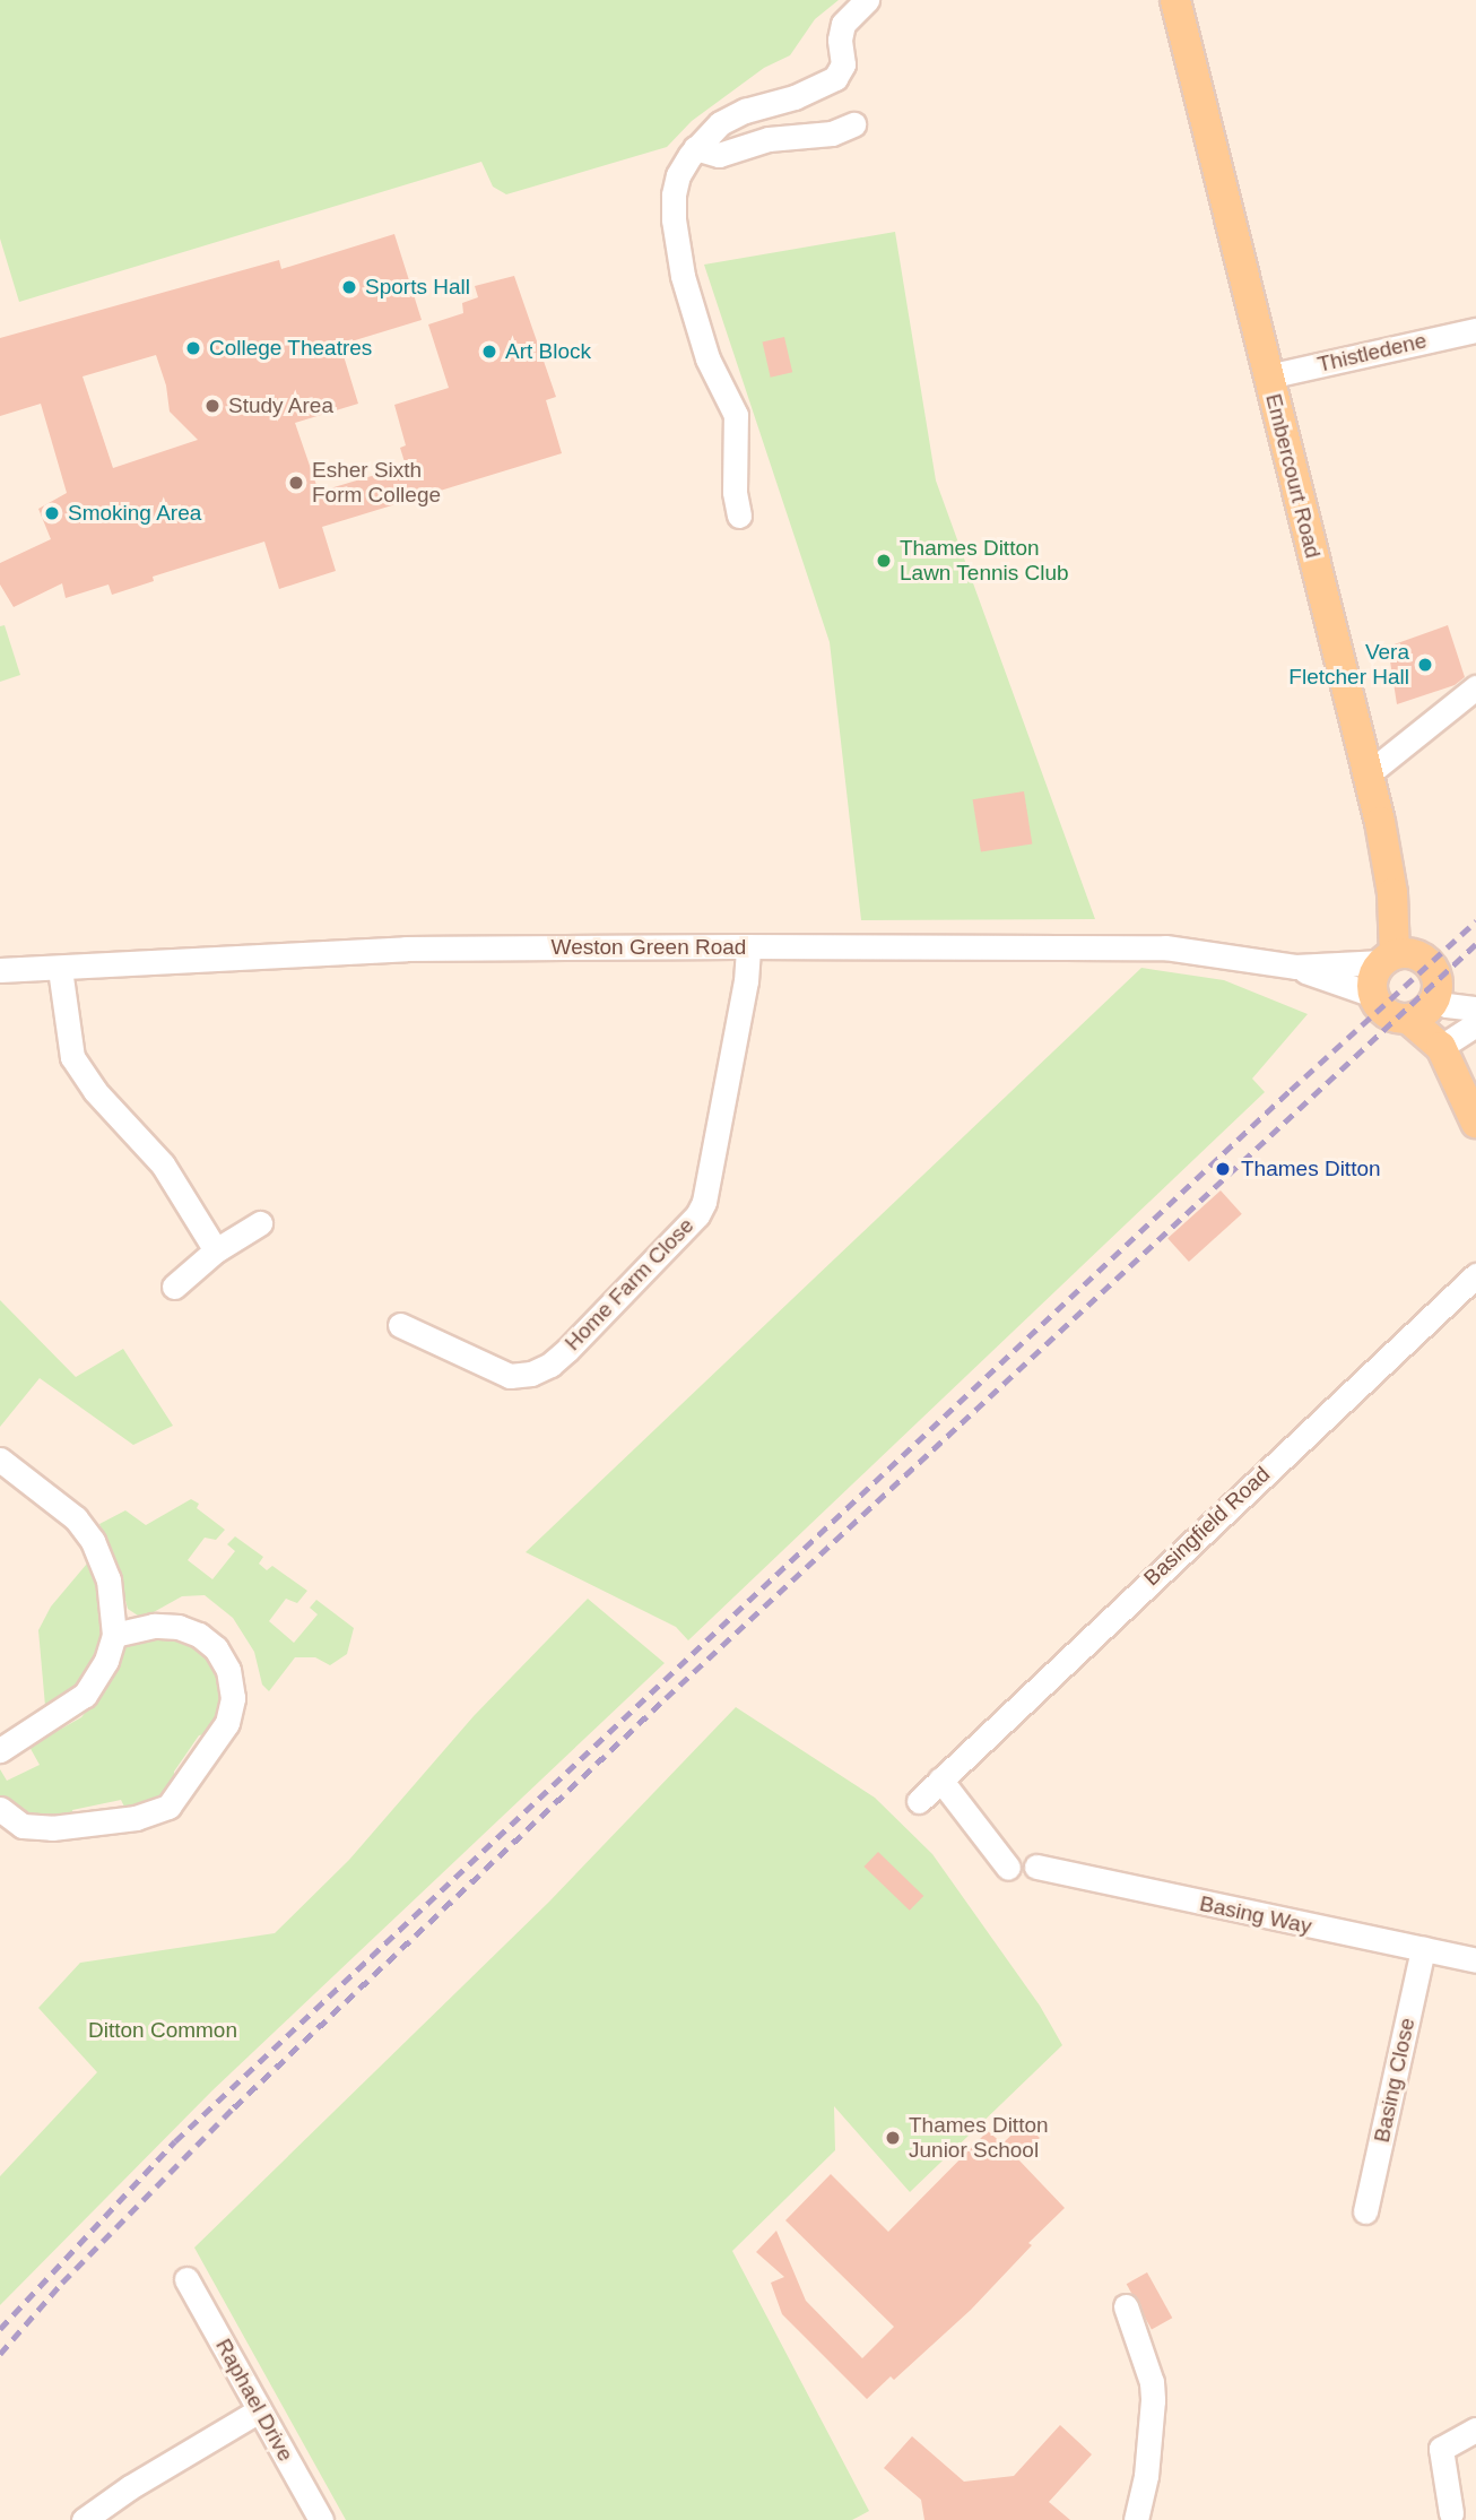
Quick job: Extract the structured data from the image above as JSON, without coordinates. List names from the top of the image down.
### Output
{
  "streets": {
    "main road": ["Embercourt Road"],
    "street": [
      "Thistledene",
      "Weston Green Road",
      "Home Farm Close",
      "Basingfield Road",
      "Basing Way",
      "Basing Close",
      "Raphael Drive"
    ]
  },
  "crossings": [
    ["Thistledene", "Embercourt Road"],
    ["Embercourt Road", "Weston Green Road"],
    ["Weston Green Road", "Home Farm Close"],
    ["Basing Way", "Basing Close"]
  ],
  "parks": ["Ditton Common"],
  "places": [
    "Sports Hall",
    "College Theatres",
    "Art Block",
    "Study Area",
    "Esher Sixth Form College",
    "Smoking Area",
    "Thames Ditton Lawn Tennis Club",
    "Vera Fletcher Hall",
    "Thames Ditton",
    "Thames Ditton Junior School"
  ]
}
